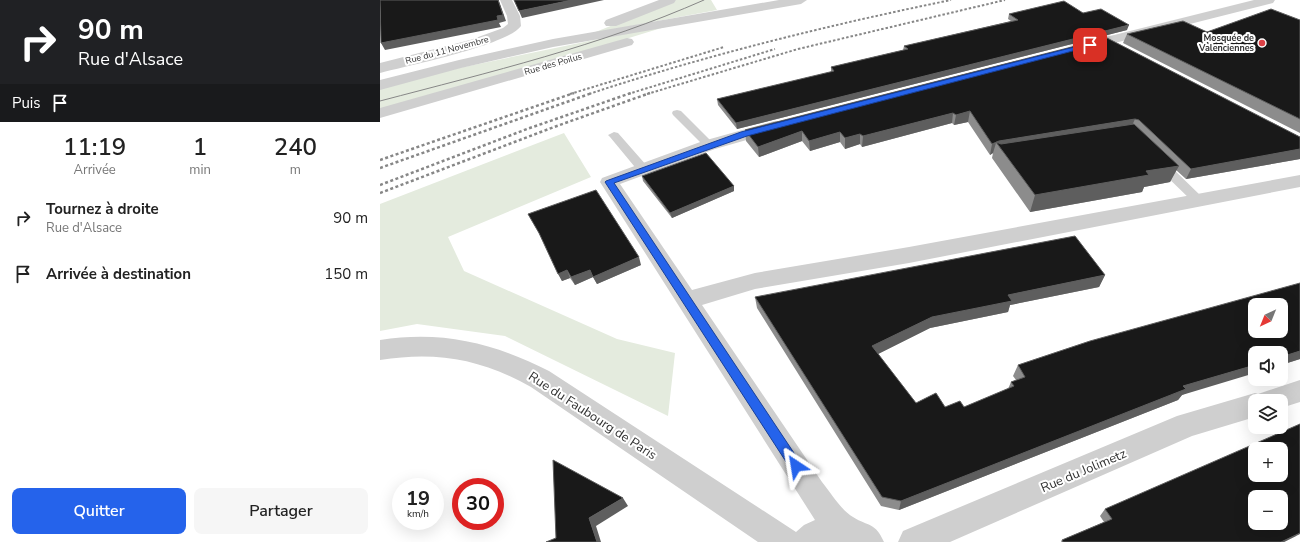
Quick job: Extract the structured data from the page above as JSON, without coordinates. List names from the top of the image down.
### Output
{
  "streets": {
    "street": [
      "Rue du 11 Novembre",
      "Rue des Poilus",
      "Rue du Faubourg de Paris",
      "Rue du Jolimetz"
    ]
  },
  "places": ["Mosquée de Valenciennes"],
  "north": "bottom left",
  "page": {
    "turn": ["90 m", "Rue d'Alsace"],
    "then": "Puis",
    "eta": [
      "11:19",
      "Arrivée",
      "1",
      "min",
      "240",
      "m"
    ],
    "list": [
      {
        "name": "Tournez à droite",
        "note": "Rue d'Alsace",
        "value": "90 m"
      },
      {
        "name": "Arrivée à destination",
        "value": "150 m"
      }
    ],
    "map_buttons": ["+", "−"],
    "speed": "19 km/h",
    "limit": "30",
    "buttons": ["Quitter", "Partager"]
  }
}
